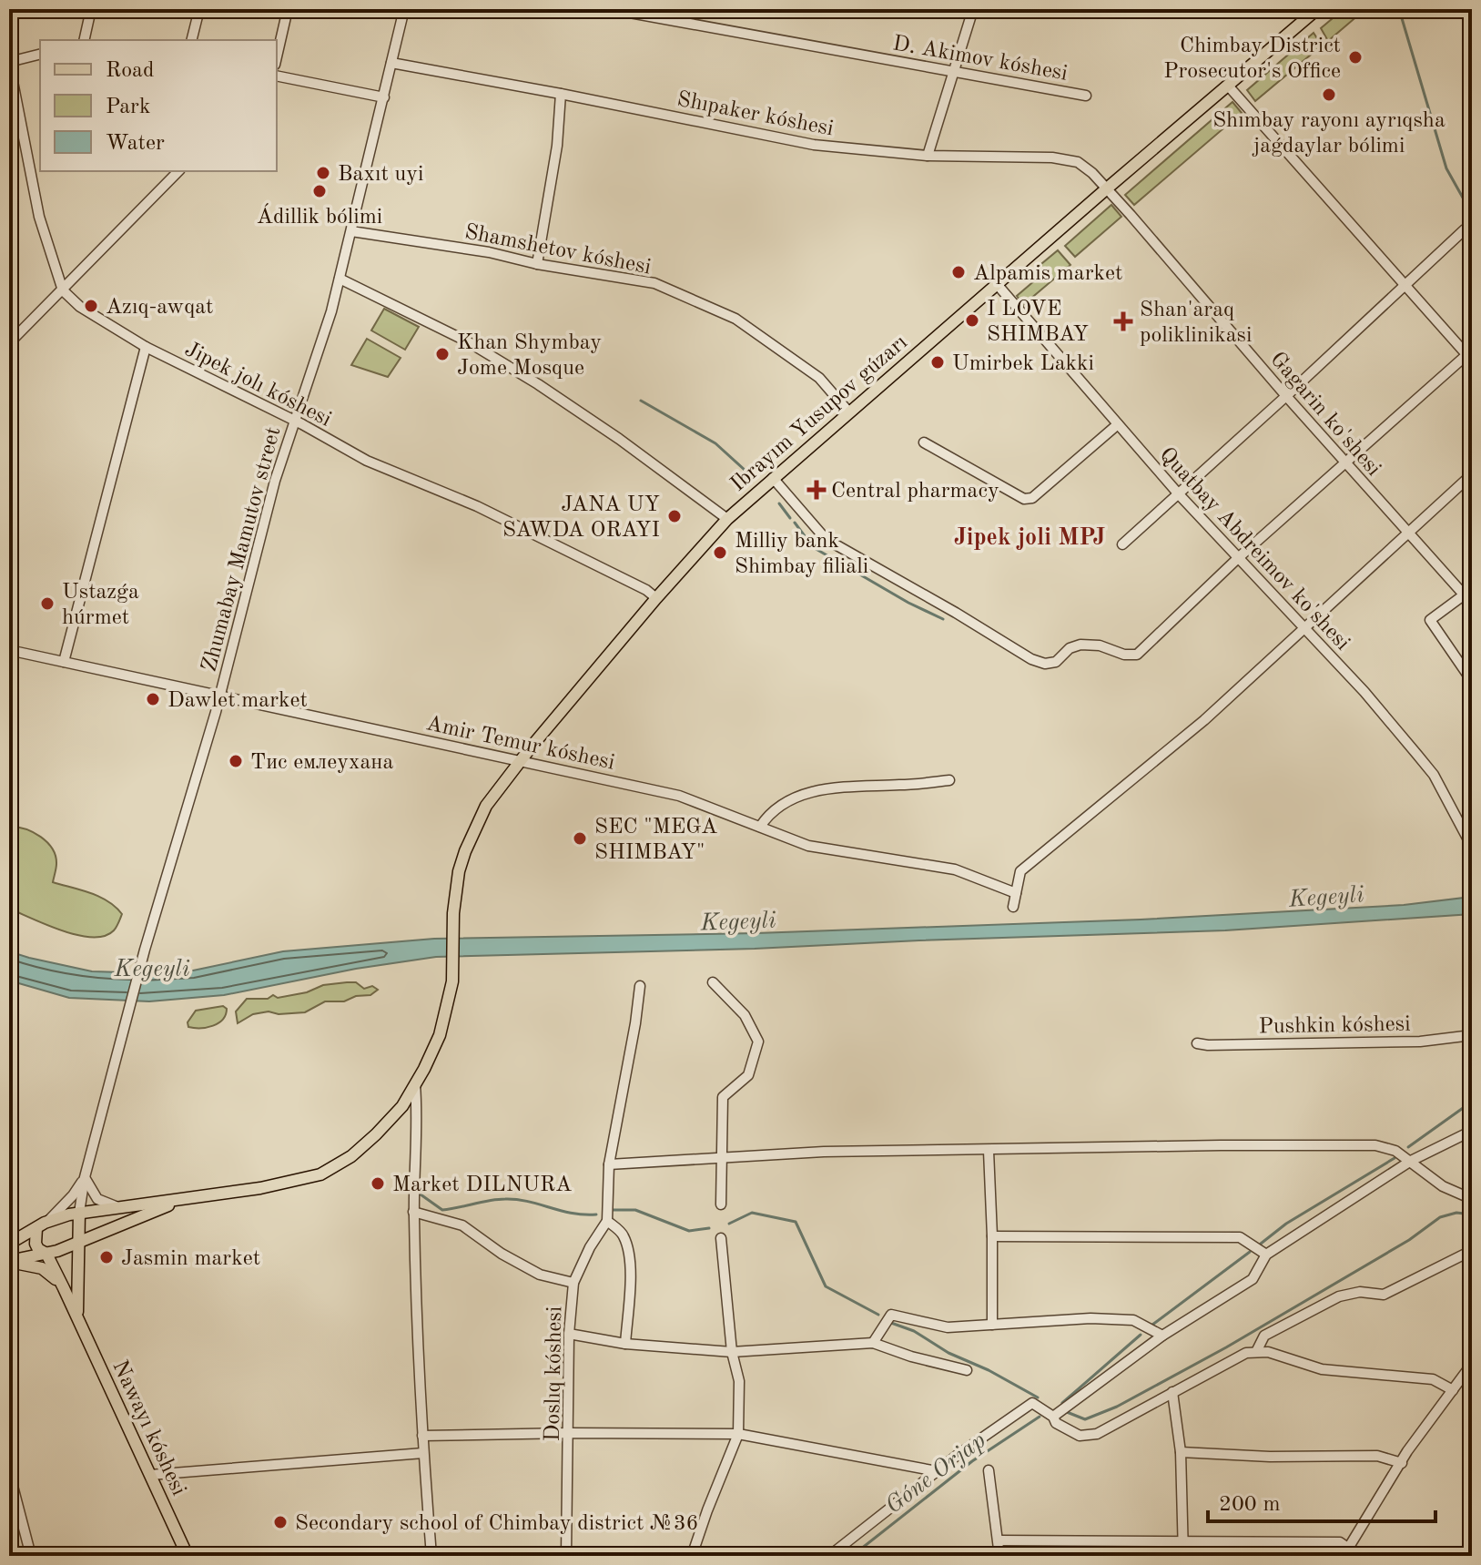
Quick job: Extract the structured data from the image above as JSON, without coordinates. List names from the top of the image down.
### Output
{
  "streets": {
    "main road": ["Ibrayım Yusupov gúzarı", "Nawayı kóshesi"],
    "street": [
      "D. Akimov kóshesi",
      "Shıpaker kóshesi",
      "Shamshetov kóshesi",
      "Jipek jolı kóshesi",
      "Gagarin ko'shesi",
      "Quatbay Abdreimov ko'shesi",
      "Zhumabay Mamutov street",
      "Amir Temur kóshesi",
      "Pushkin kóshesi",
      "Doslıq kóshesi"
    ]
  },
  "crossings": [
    ["Shıpaker kóshesi", "Ibrayım Yusupov gúzarı"],
    ["Shıpaker kóshesi", "Gagarin ko'shesi"],
    ["Shıpaker kóshesi", "Zhumabay Mamutov street"],
    ["Shamshetov kóshesi", "Ibrayım Yusupov gúzarı"],
    ["Shamshetov kóshesi", "Zhumabay Mamutov street"],
    ["Jipek jolı kóshesi", "Ibrayım Yusupov gúzarı"],
    ["Jipek jolı kóshesi", "Zhumabay Mamutov street"],
    ["Ibrayım Yusupov gúzarı", "Gagarin ko'shesi"],
    ["Ibrayım Yusupov gúzarı", "Quatbay Abdreimov ko'shesi"],
    ["Ibrayım Yusupov gúzarı", "Amir Temur kóshesi"],
    ["Zhumabay Mamutov street", "Amir Temur kóshesi"]
  ],
  "districts": ["Jipek joli MPJ"],
  "water": ["Kegeyli", "Góne Orjap"],
  "places": {
    "other": [
      "Chimbay District Prosecutor's Office",
      "Shımbay rayonı ayrıqsha jaǵdaylar bólimi",
      "Baxıt uyi",
      "Ádillik bólimi",
      "Alpamis market",
      "Azıq-awqat",
      "I LOVE SHIMBAY",
      "Khan Shymbay Jome Mosque",
      "Umirbek Lakki",
      "JANA UY SAWDA ORAYI",
      "Milliy bank Shimbay filiali",
      "Ustazǵa húrmet",
      "Dawlet market",
      "Тис емлеухана",
      "SEC \"MEGA SHIMBAY\"",
      "Market DILNURA",
      "Jasmin market",
      "Secondary school of Chimbay district №36"
    ],
    "health": ["Shan'araq poliklinikasi", "Central pharmacy"]
  },
  "legend": ["Road", "Park", "Water"],
  "scale_bar": "200 m"
}
